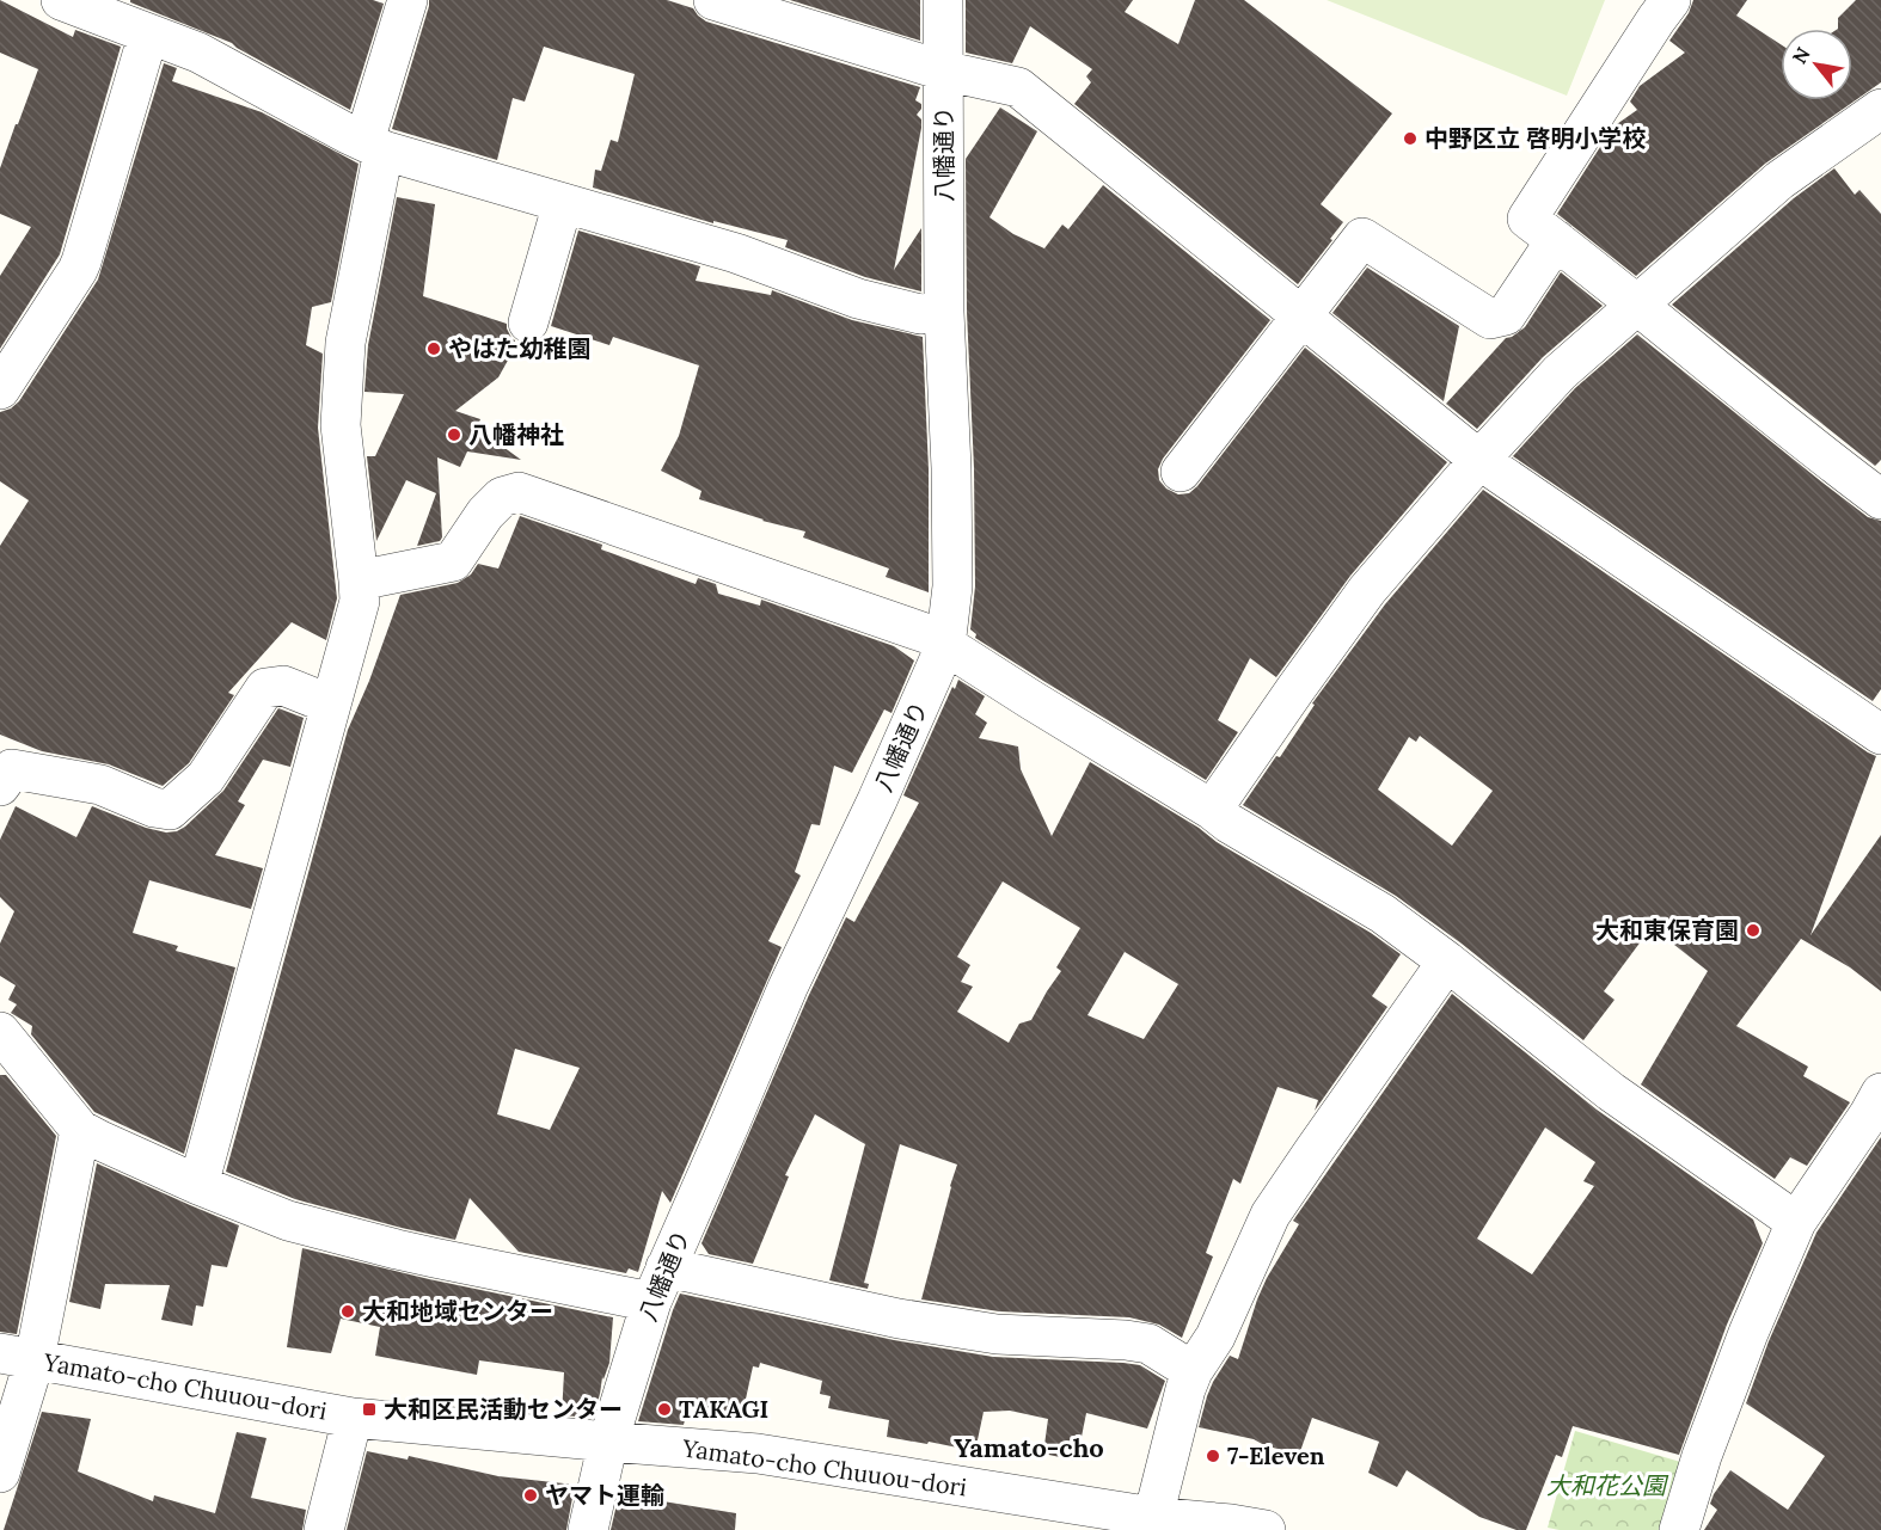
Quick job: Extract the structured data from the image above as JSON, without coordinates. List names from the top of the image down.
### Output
{
  "streets": {
    "street": ["八幡通り", "Yamato-cho Chuuou-dori"]
  },
  "crossings": [
    ["八幡通り", "Yamato-cho Chuuou-dori"]
  ],
  "districts": ["Yamato-cho"],
  "parks": ["大和花公園"],
  "places": {
    "other": [
      "中野区立 啓明小学校",
      "やはた幼稚園",
      "八幡神社",
      "大和東保育園",
      "大和地域センター",
      "TAKAGI",
      "7-Eleven",
      "ヤマト運輸"
    ],
    "transit": ["大和区民活動センター"]
  },
  "north": "top left"
}
